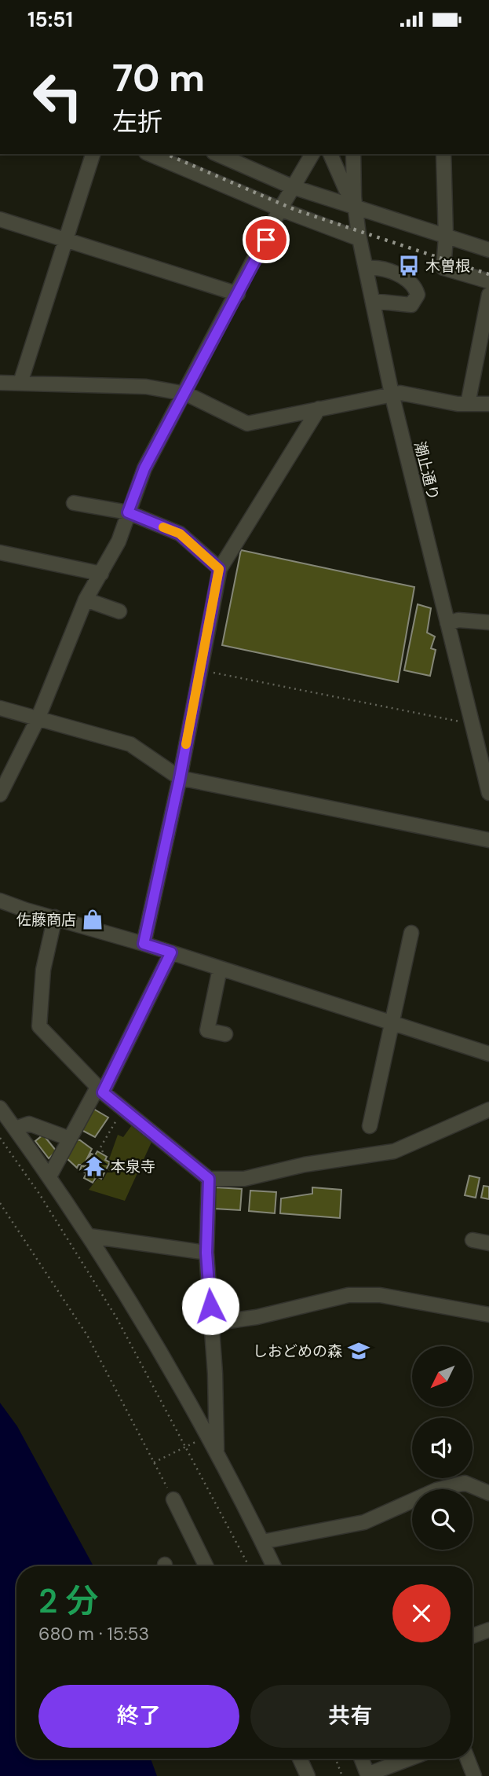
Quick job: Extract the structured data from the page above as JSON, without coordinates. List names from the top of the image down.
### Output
{
  "streets": {
    "street": ["潮止通り"]
  },
  "places": {
    "bus stop": ["木曽根"],
    "shop": ["佐藤商店"],
    "temple": ["本泉寺"],
    "school or university": ["しおどめの森"]
  },
  "north": "bottom left",
  "page": {
    "status": "15:51",
    "turn": ["70 m", "左折"],
    "heading": ["2 分", "680 m · 15:53"],
    "buttons": ["終了", "共有"]
  }
}
